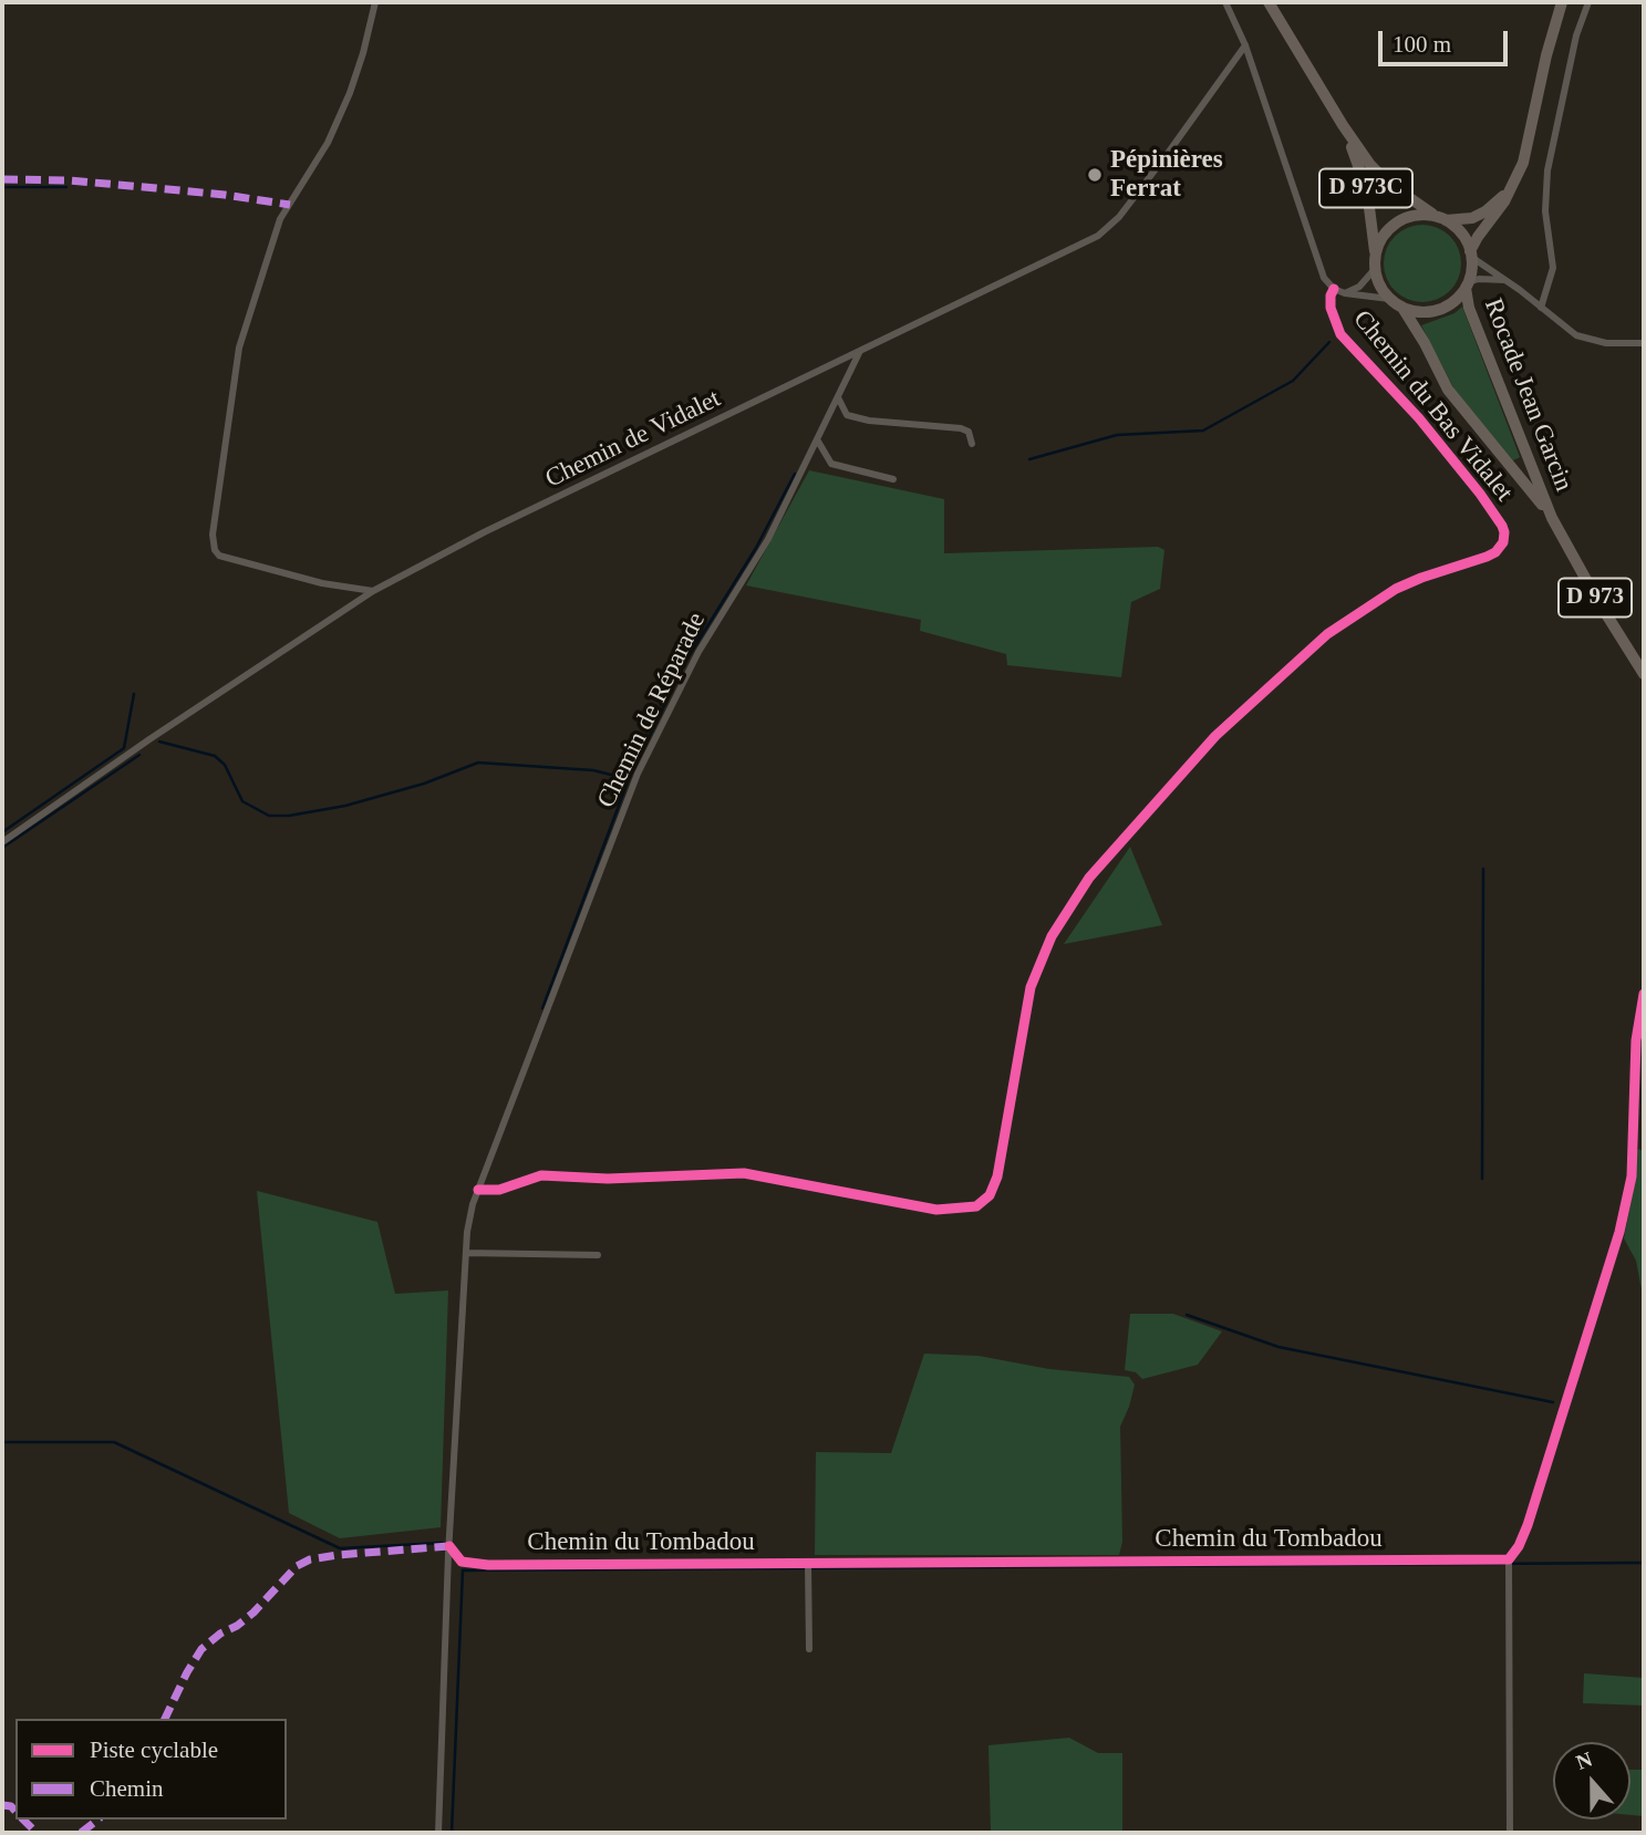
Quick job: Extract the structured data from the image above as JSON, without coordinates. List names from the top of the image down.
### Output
{
  "streets": {
    "main road": ["D 973C", "Rocade Jean Garcin", "D 973"],
    "street": [
      "Chemin du Bas Vidalet",
      "Chemin de Vidalet",
      "Chemin de Réparade",
      "Chemin du Tombadou"
    ]
  },
  "crossings": [
    ["D 973C", "Rocade Jean Garcin"],
    ["Chemin du Bas Vidalet", "Chemin de Réparade"],
    ["Chemin de Vidalet", "Chemin de Réparade"],
    ["Chemin de Réparade", "Chemin du Tombadou"]
  ],
  "places": ["Pépinières Ferrat"],
  "legend": ["Piste cyclable", "Chemin"],
  "scale_bar": "100 m",
  "north": "top"
}
